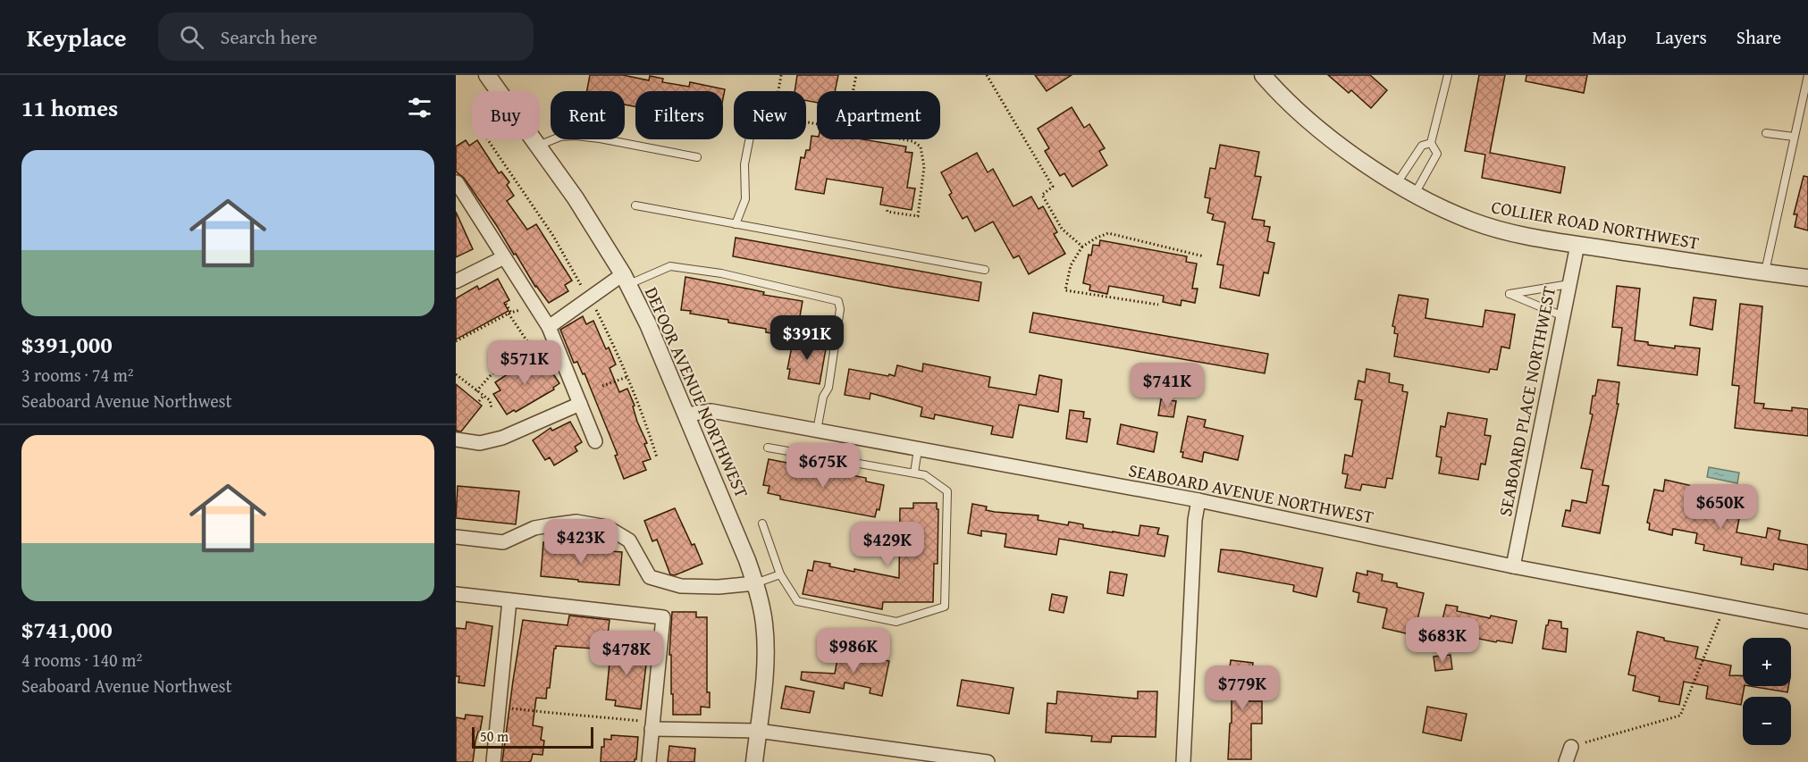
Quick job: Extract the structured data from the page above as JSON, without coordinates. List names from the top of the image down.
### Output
{
  "streets": {
    "street": [
      "COLLIER ROAD NORTHWEST",
      "DEFOOR AVENUE NORTHWEST",
      "SEABOARD PLACE NORTHWEST",
      "SEABOARD AVENUE NORTHWEST"
    ]
  },
  "crossings": [
    ["COLLIER ROAD NORTHWEST", "SEABOARD PLACE NORTHWEST"],
    ["DEFOOR AVENUE NORTHWEST", "SEABOARD AVENUE NORTHWEST"],
    ["SEABOARD PLACE NORTHWEST", "SEABOARD AVENUE NORTHWEST"]
  ],
  "scale_bar": "50 m",
  "page": {
    "header": "Keyplace",
    "search": "Search here",
    "nav": ["Map", "Layers", "Share"],
    "heading": "11 homes",
    "chip": [
      "Buy",
      "Rent",
      "Filters",
      "New",
      "Apartment"
    ],
    "list": [
      {
        "name": "$391,000",
        "note": "3 rooms · 74 m² · Seaboard Avenue Northwest"
      },
      {
        "name": "$741,000",
        "note": "4 rooms · 140 m² · Seaboard Avenue Northwest"
      }
    ],
    "price": [
      "$391K",
      "$571K",
      "$741K",
      "$675K",
      "$650K",
      "$423K",
      "$429K",
      "$683K",
      "$986K",
      "$478K",
      "$779K"
    ],
    "map_buttons": ["+", "−"],
    "scale": "50 m"
  }
}
